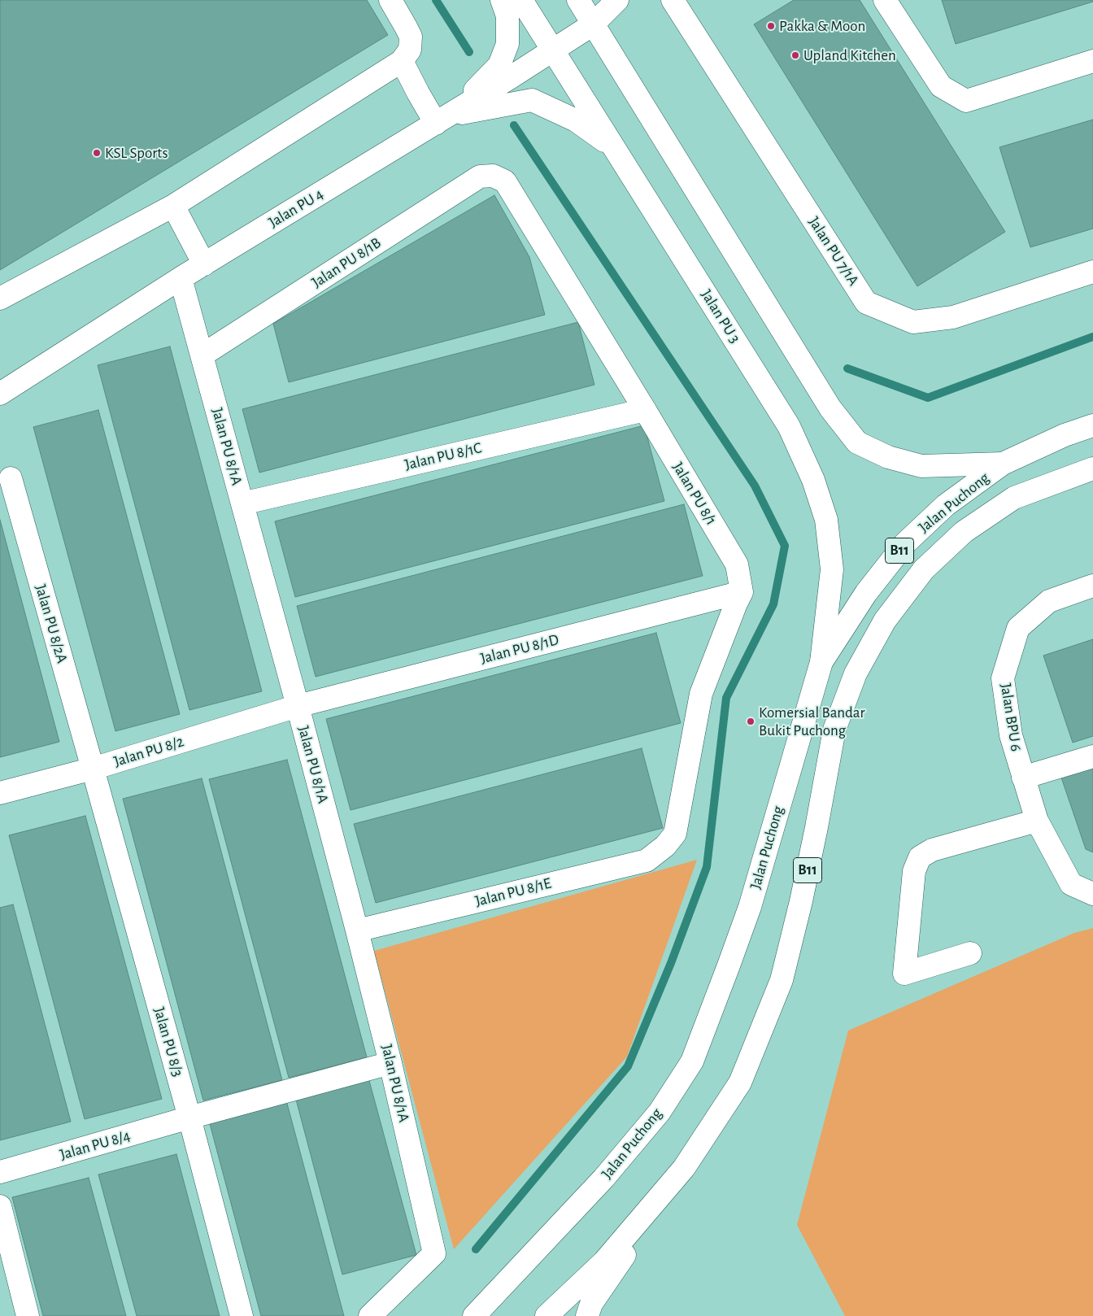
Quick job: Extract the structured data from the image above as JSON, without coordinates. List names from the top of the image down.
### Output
{
  "streets": {
    "street": [
      "Jalan PU 4",
      "Jalan PU 7/1A",
      "Jalan PU 8/1B",
      "Jalan PU 3",
      "Jalan PU 8/1A",
      "Jalan PU 8/1C",
      "Jalan PU 8/1",
      "Jalan Puchong",
      "B11",
      "Jalan PU 8/2A",
      "Jalan PU 8/1D",
      "Jalan BPU 6",
      "Jalan PU 8/2",
      "Jalan PU 8/1E",
      "Jalan PU 8/3",
      "Jalan PU 8/4"
    ]
  },
  "crossings": [
    ["Jalan PU 4", "Jalan PU 3"],
    ["Jalan PU 4", "Jalan PU 8/1A"],
    ["Jalan PU 8/1B", "Jalan PU 8/1A"],
    ["Jalan PU 8/1B", "Jalan PU 8/1"],
    ["Jalan PU 3", "Jalan Puchong"],
    ["Jalan PU 8/1A", "Jalan PU 8/1C"],
    ["Jalan PU 8/1A", "Jalan PU 8/1D"],
    ["Jalan PU 8/1A", "Jalan PU 8/2"],
    ["Jalan PU 8/1A", "Jalan PU 8/1E"],
    ["Jalan PU 8/1A", "Jalan PU 8/4"],
    ["Jalan PU 8/1C", "Jalan PU 8/1"],
    ["Jalan PU 8/1", "Jalan PU 8/1D"],
    ["Jalan PU 8/1", "Jalan PU 8/1E"],
    ["Jalan PU 8/2A", "Jalan PU 8/2"],
    ["Jalan PU 8/2A", "Jalan PU 8/3"],
    ["Jalan PU 8/1D", "Jalan PU 8/2"],
    ["Jalan PU 8/1D", "Jalan PU 8/1E"],
    ["Jalan PU 8/2", "Jalan PU 8/3"],
    ["Jalan PU 8/3", "Jalan PU 8/4"]
  ],
  "places": [
    "Pakka & Moon",
    "Upland Kitchen",
    "KSL Sports",
    "Komersial Bandar Bukit Puchong"
  ]
}
